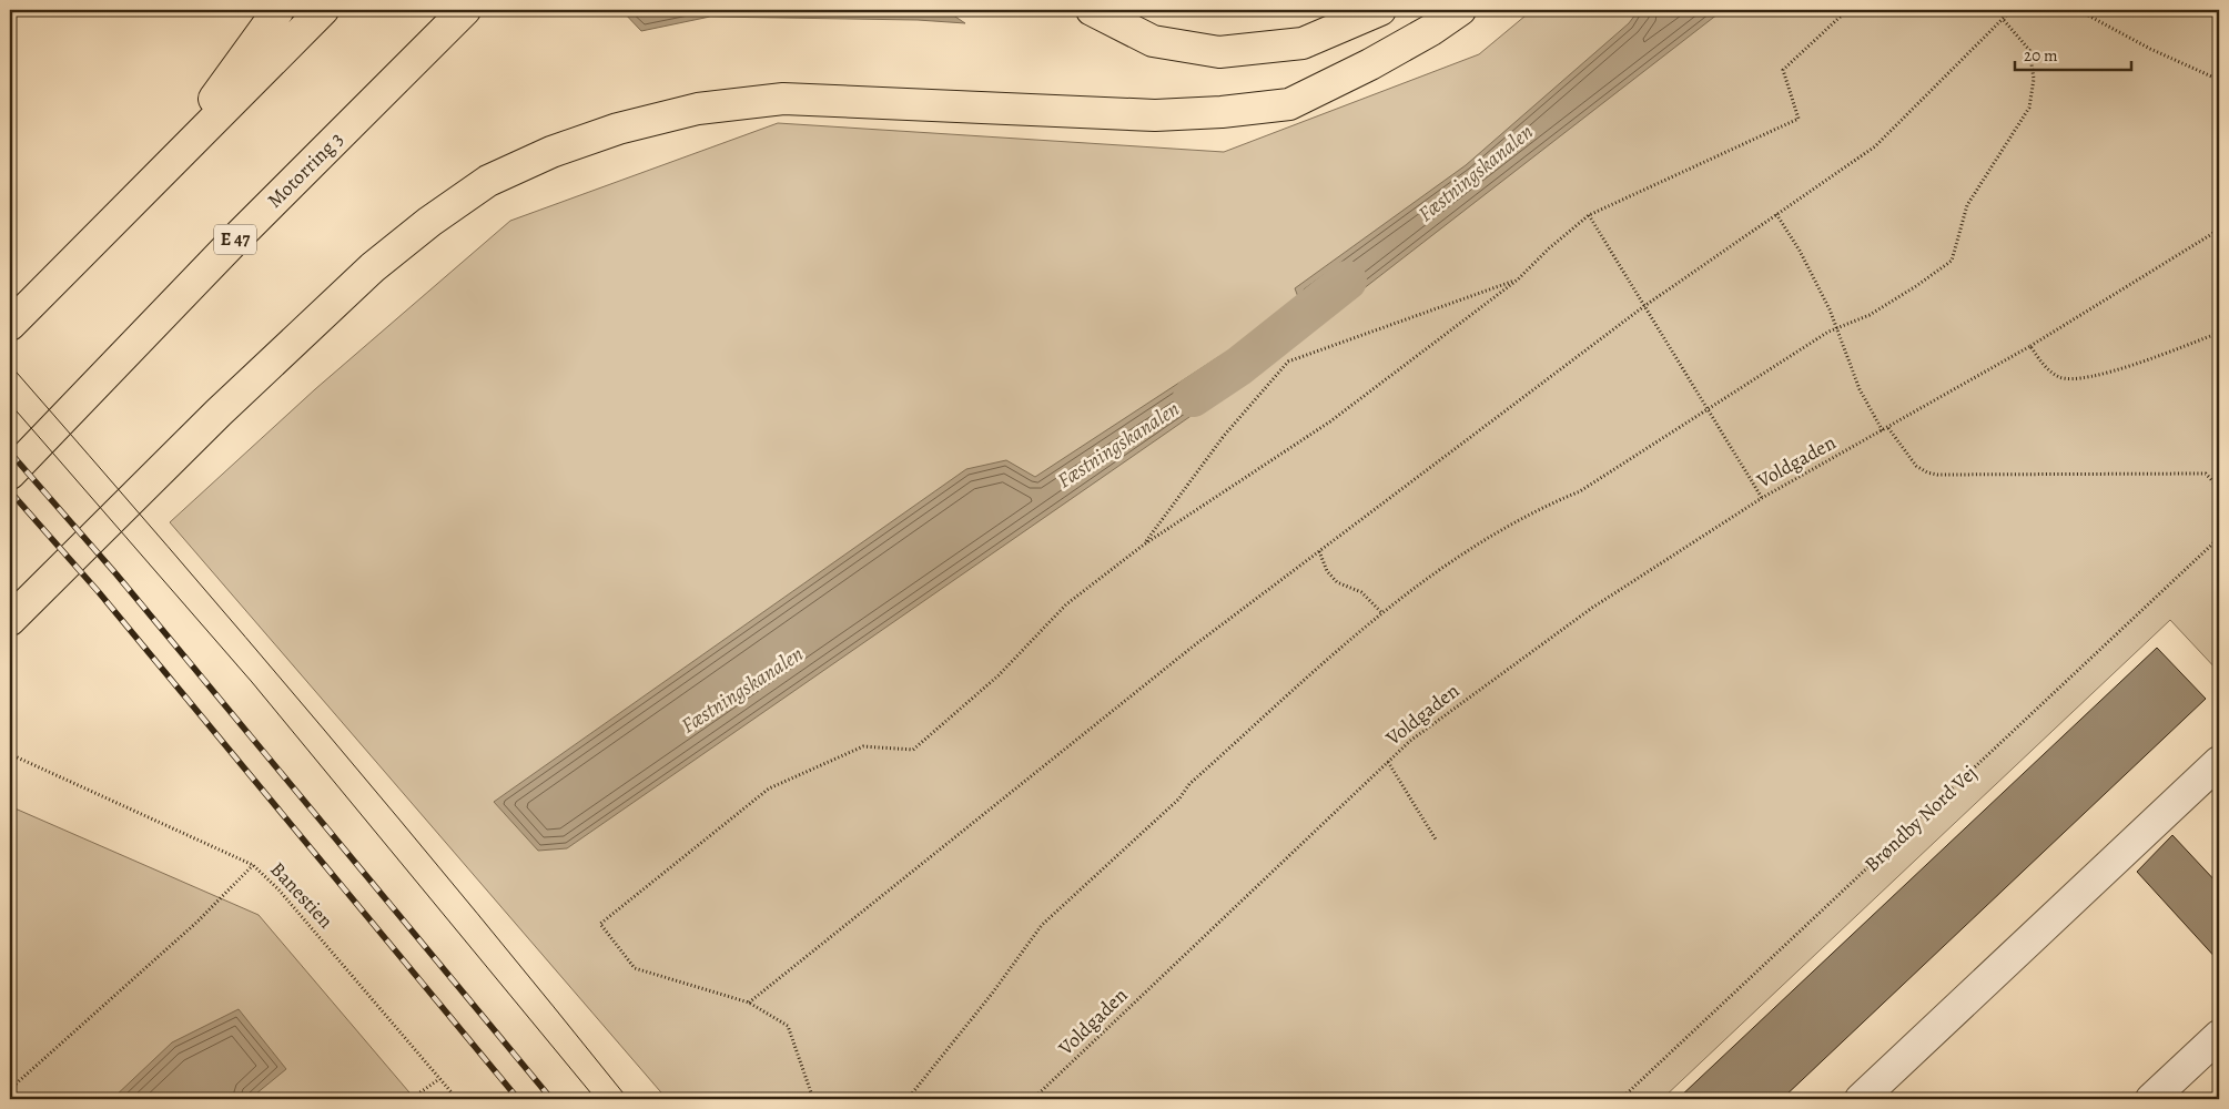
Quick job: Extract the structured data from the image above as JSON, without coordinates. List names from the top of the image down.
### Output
{
  "streets": {
    "highway": ["Motorring 3", "E 47"],
    "path": ["Voldgaden", "Brøndby Nord Vej", "Banestien"]
  },
  "water": ["Fæstningskanalen"],
  "scale_bar": "20 m"
}
